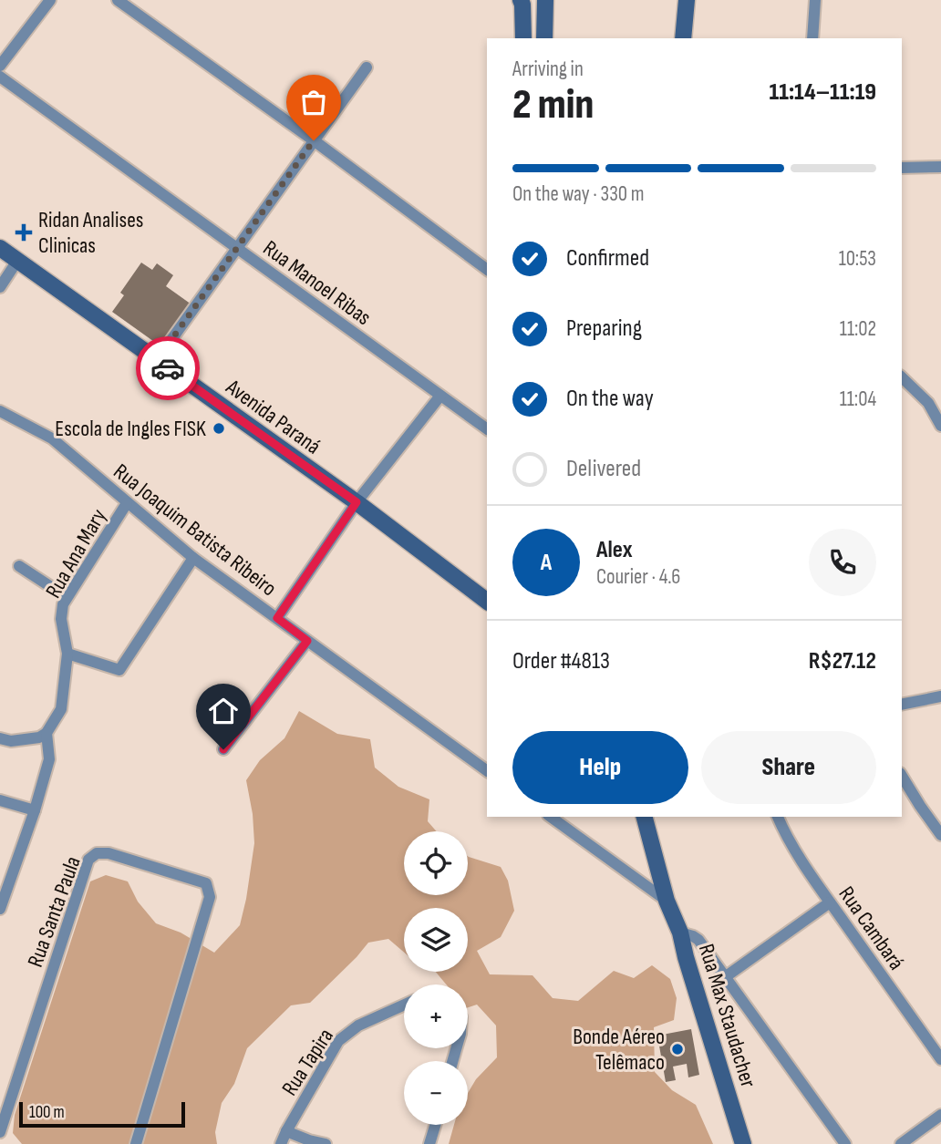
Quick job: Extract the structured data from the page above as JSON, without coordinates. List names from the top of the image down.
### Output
{
  "streets": {
    "main road": ["Avenida Paraná", "Rua Max Staudacher"],
    "street": [
      "Rua Manoel Ribas",
      "Rua Joaquim Batista Ribeiro",
      "Rua Ana Mary",
      "Rua Santa Paula",
      "Rua Cambará",
      "Rua Tapira"
    ]
  },
  "crossings": [
    ["Rua Joaquim Batista Ribeiro", "Rua Ana Mary"]
  ],
  "places": {
    "health": ["Ridan Analises Clinicas"],
    "other": ["Escola de Ingles FISK", "Bonde Aéreo Telêmaco"]
  },
  "scale_bar": "100 m",
  "page": {
    "heading": ["2 min", "Arriving in", "11:14–11:19"],
    "panel": [
      "Alex",
      "Courier · 4.6",
      "Order #4813",
      "R$27.12"
    ],
    "bar": "On the way · 330 m",
    "list": [
      ["Confirmed", "10:53"],
      ["Preparing", "11:02"],
      ["On the way", "11:04"],
      "Delivered"
    ],
    "round": "A",
    "buttons": ["Help", "Share"],
    "map_buttons": ["+", "−"],
    "scale": "100 m"
  }
}
